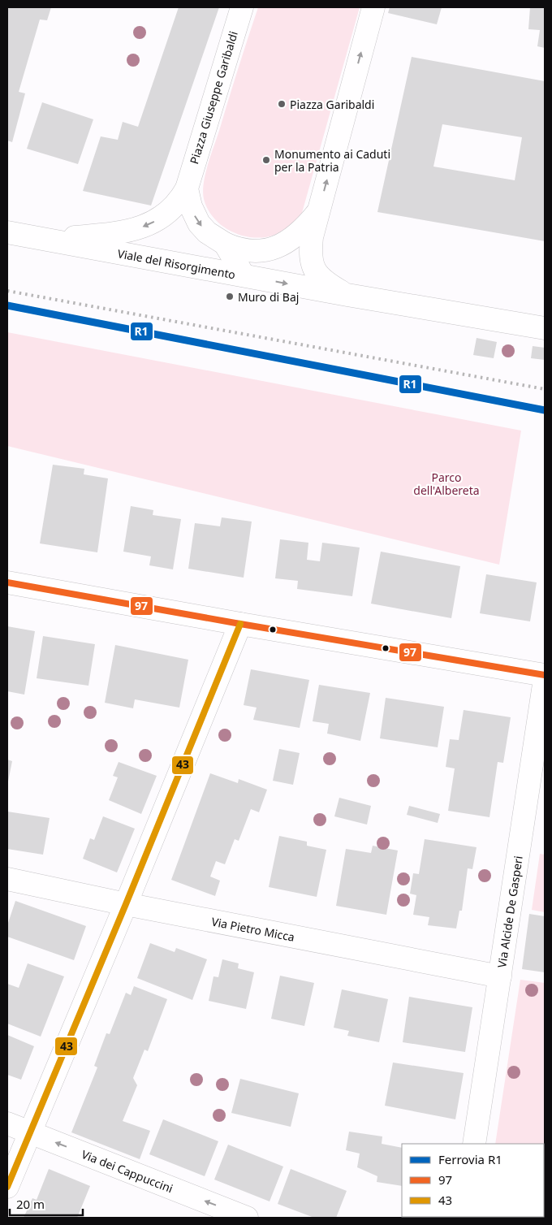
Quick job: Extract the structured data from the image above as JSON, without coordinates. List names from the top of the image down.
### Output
{
  "streets": {
    "street": [
      "Piazza Giuseppe Garibaldi",
      "Viale del Risorgimento",
      "Via Alcide De Gasperi",
      "Via Pietro Micca",
      "Via dei Cappuccini"
    ]
  },
  "crossings": [
    ["Piazza Giuseppe Garibaldi", "Viale del Risorgimento"],
    ["Via Alcide De Gasperi", "Via Pietro Micca"]
  ],
  "one_way": ["Piazza Giuseppe Garibaldi", "Via dei Cappuccini"],
  "parks": ["Parco dell'Albereta"],
  "places": ["Piazza Garibaldi", "Monumento ai Caduti per la Patria", "Muro di Baj"],
  "lines": ["rail line R1", "transit line 97", "transit line 43"],
  "legend": ["Ferrovia R1", "97", "43"],
  "scale_bar": "20 m"
}
